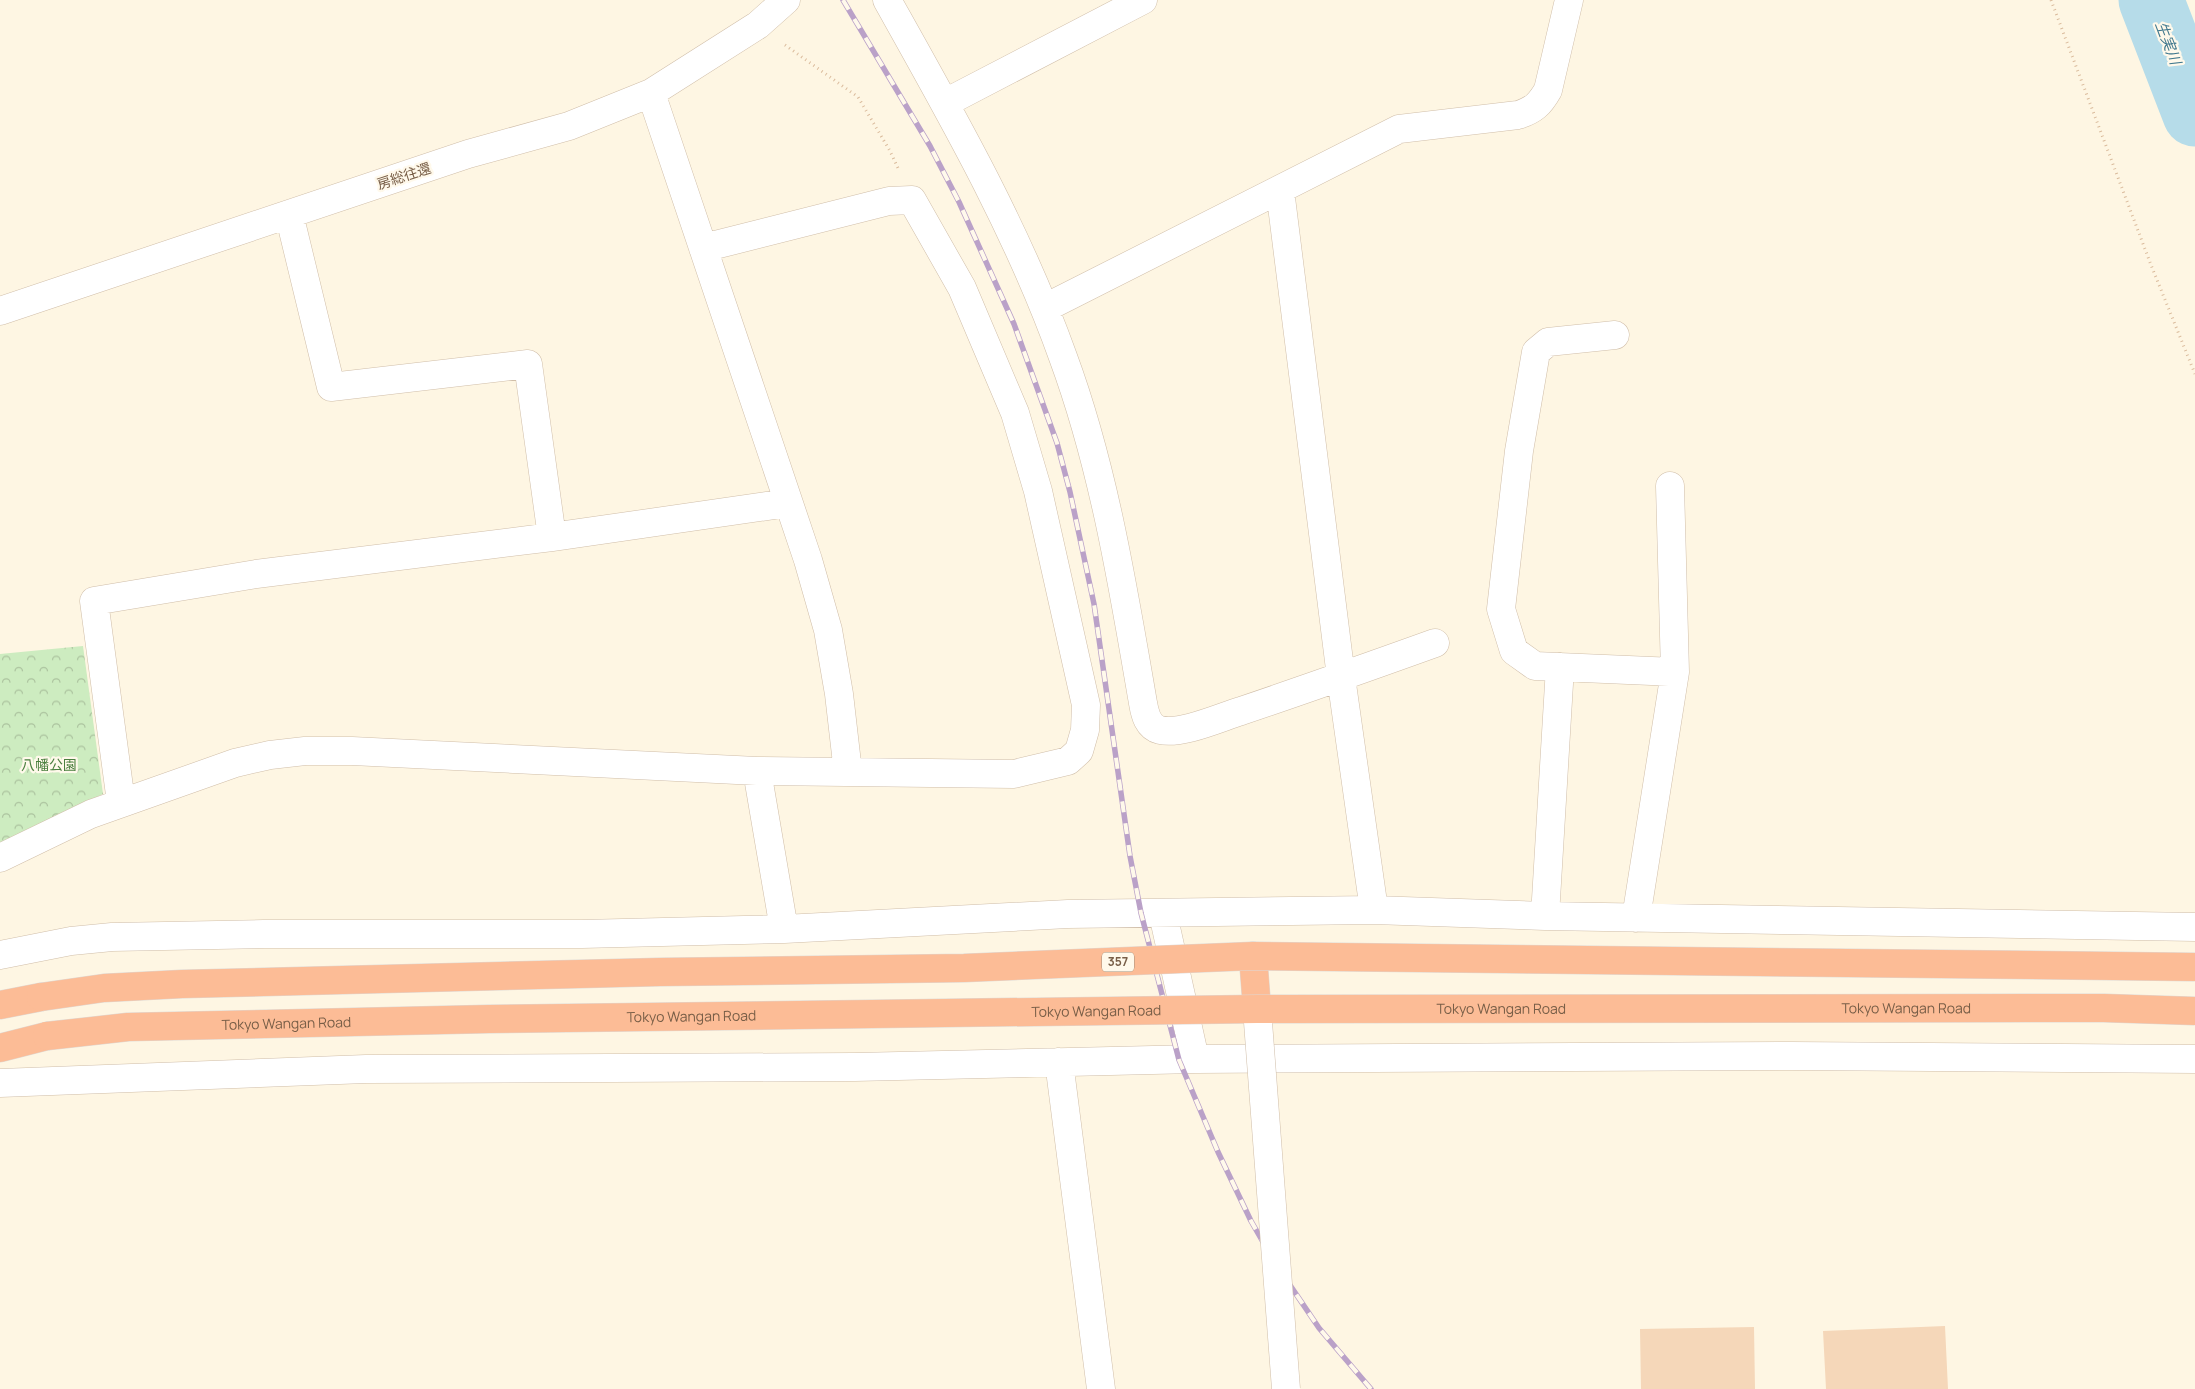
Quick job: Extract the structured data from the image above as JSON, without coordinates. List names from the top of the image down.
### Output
{
  "streets": {
    "highway": ["357", "Tokyo Wangan Road"],
    "street": ["房総往還"]
  },
  "water": ["生実川"],
  "parks": ["八幡公園"]
}
